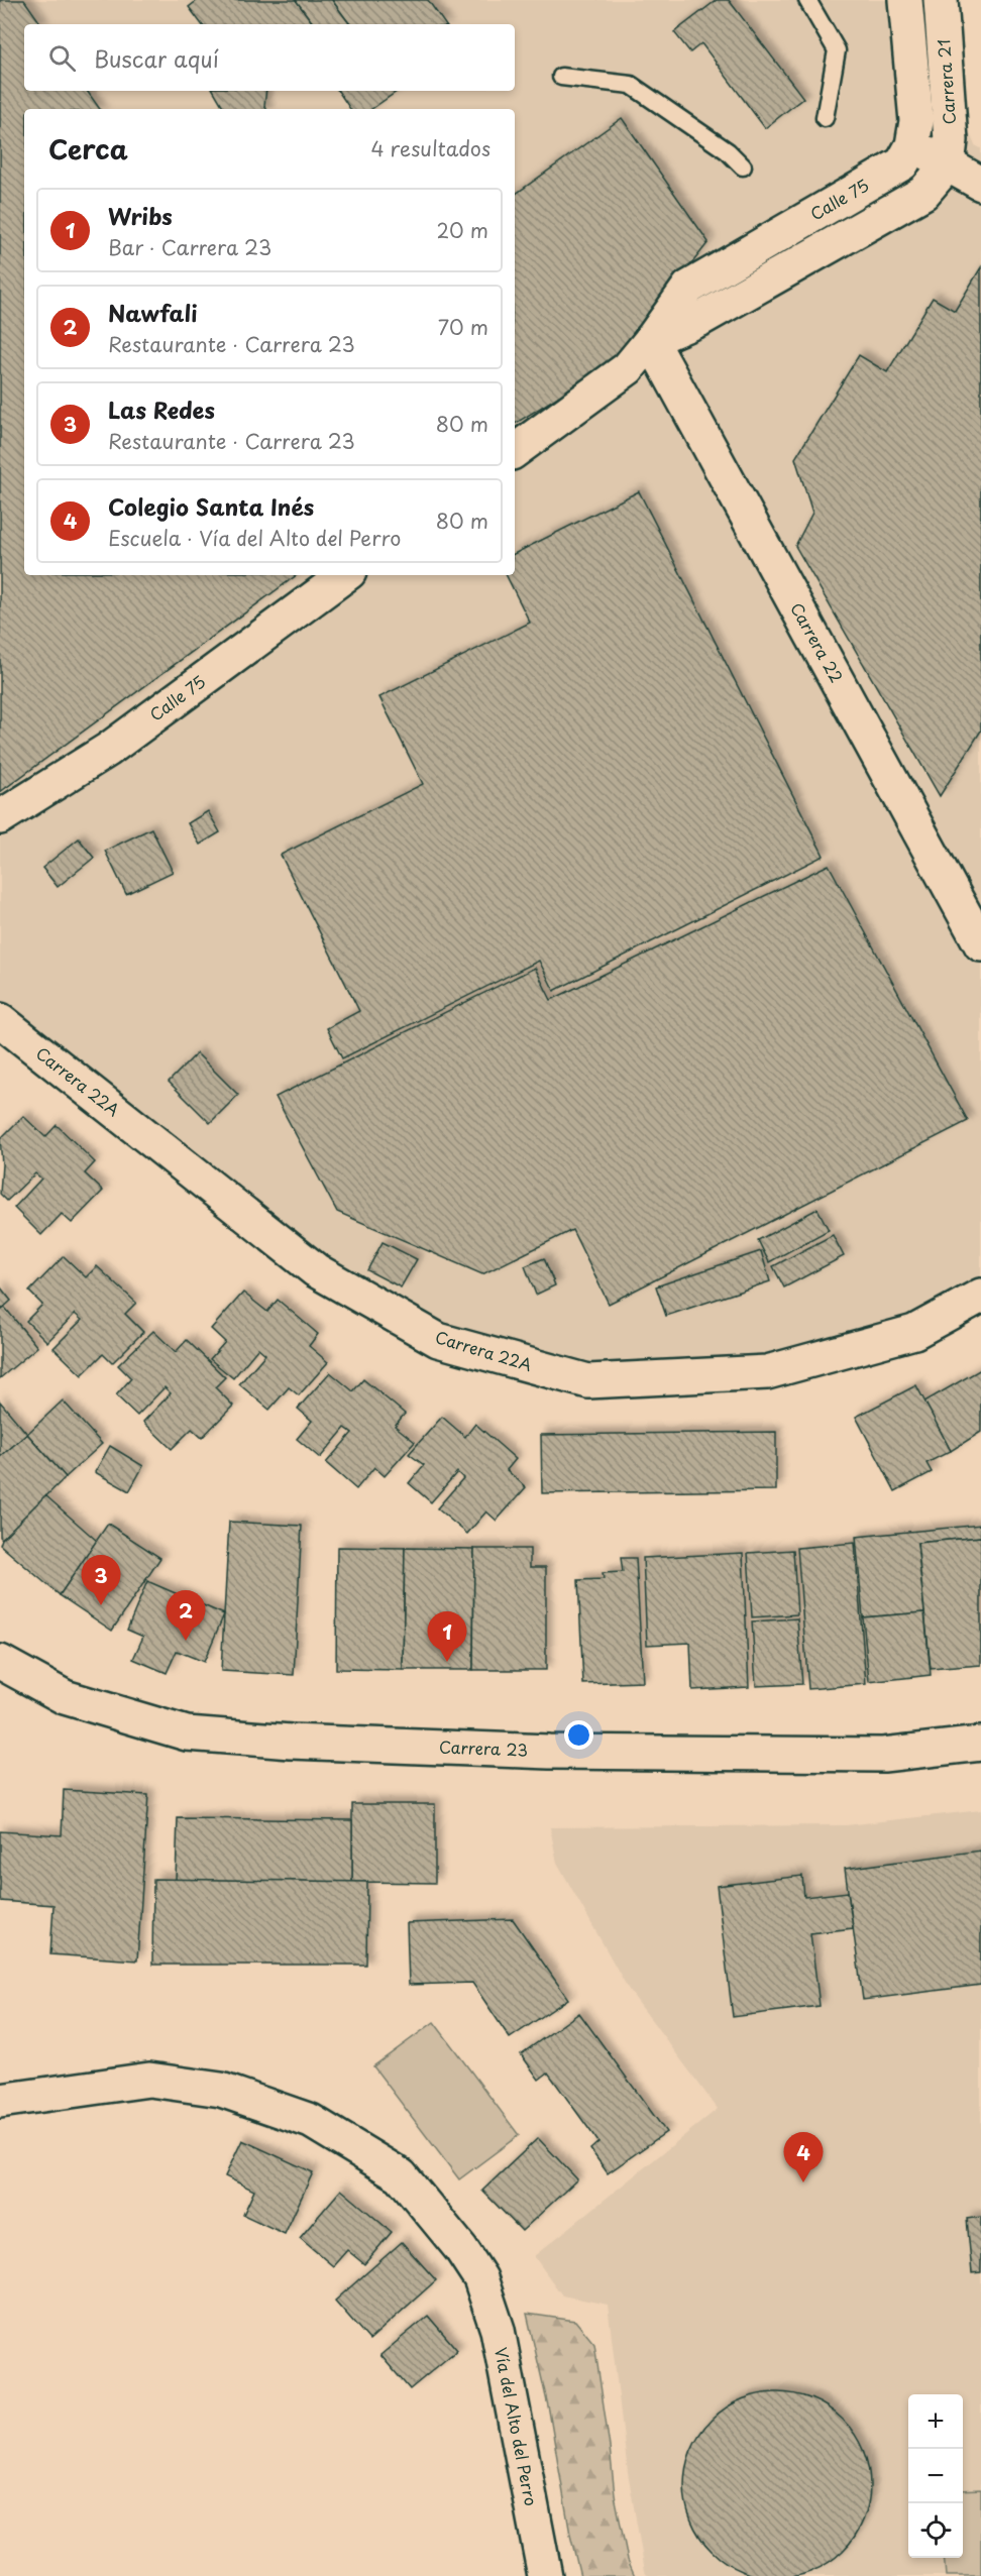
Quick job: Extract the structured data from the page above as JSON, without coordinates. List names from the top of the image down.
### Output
{
  "streets": {
    "street": [
      "Carrera 21",
      "Calle 75",
      "Carrera 22",
      "Carrera 22A",
      "Carrera 23",
      "Vía del Alto del Perro"
    ]
  },
  "crossings": [
    ["Carrera 21", "Calle 75"],
    ["Calle 75", "Carrera 22"]
  ],
  "page": {
    "search": "Buscar aquí",
    "heading": ["Cerca", "4 resultados"],
    "list": [
      {
        "mark": "1",
        "name": "Wribs",
        "note": "Bar · Carrera 23",
        "value": "20 m"
      },
      {
        "mark": "2",
        "name": "Nawfali",
        "note": "Restaurante · Carrera 23",
        "value": "70 m"
      },
      {
        "mark": "3",
        "name": "Las Redes",
        "note": "Restaurante · Carrera 23",
        "value": "80 m"
      },
      {
        "mark": "4",
        "name": "Colegio Santa Inés",
        "note": "Escuela · Vía del Alto del Perro",
        "value": "80 m"
      }
    ],
    "pins": [
      "3",
      "2",
      "1",
      "4"
    ],
    "map_buttons": ["+", "−"]
  }
}
